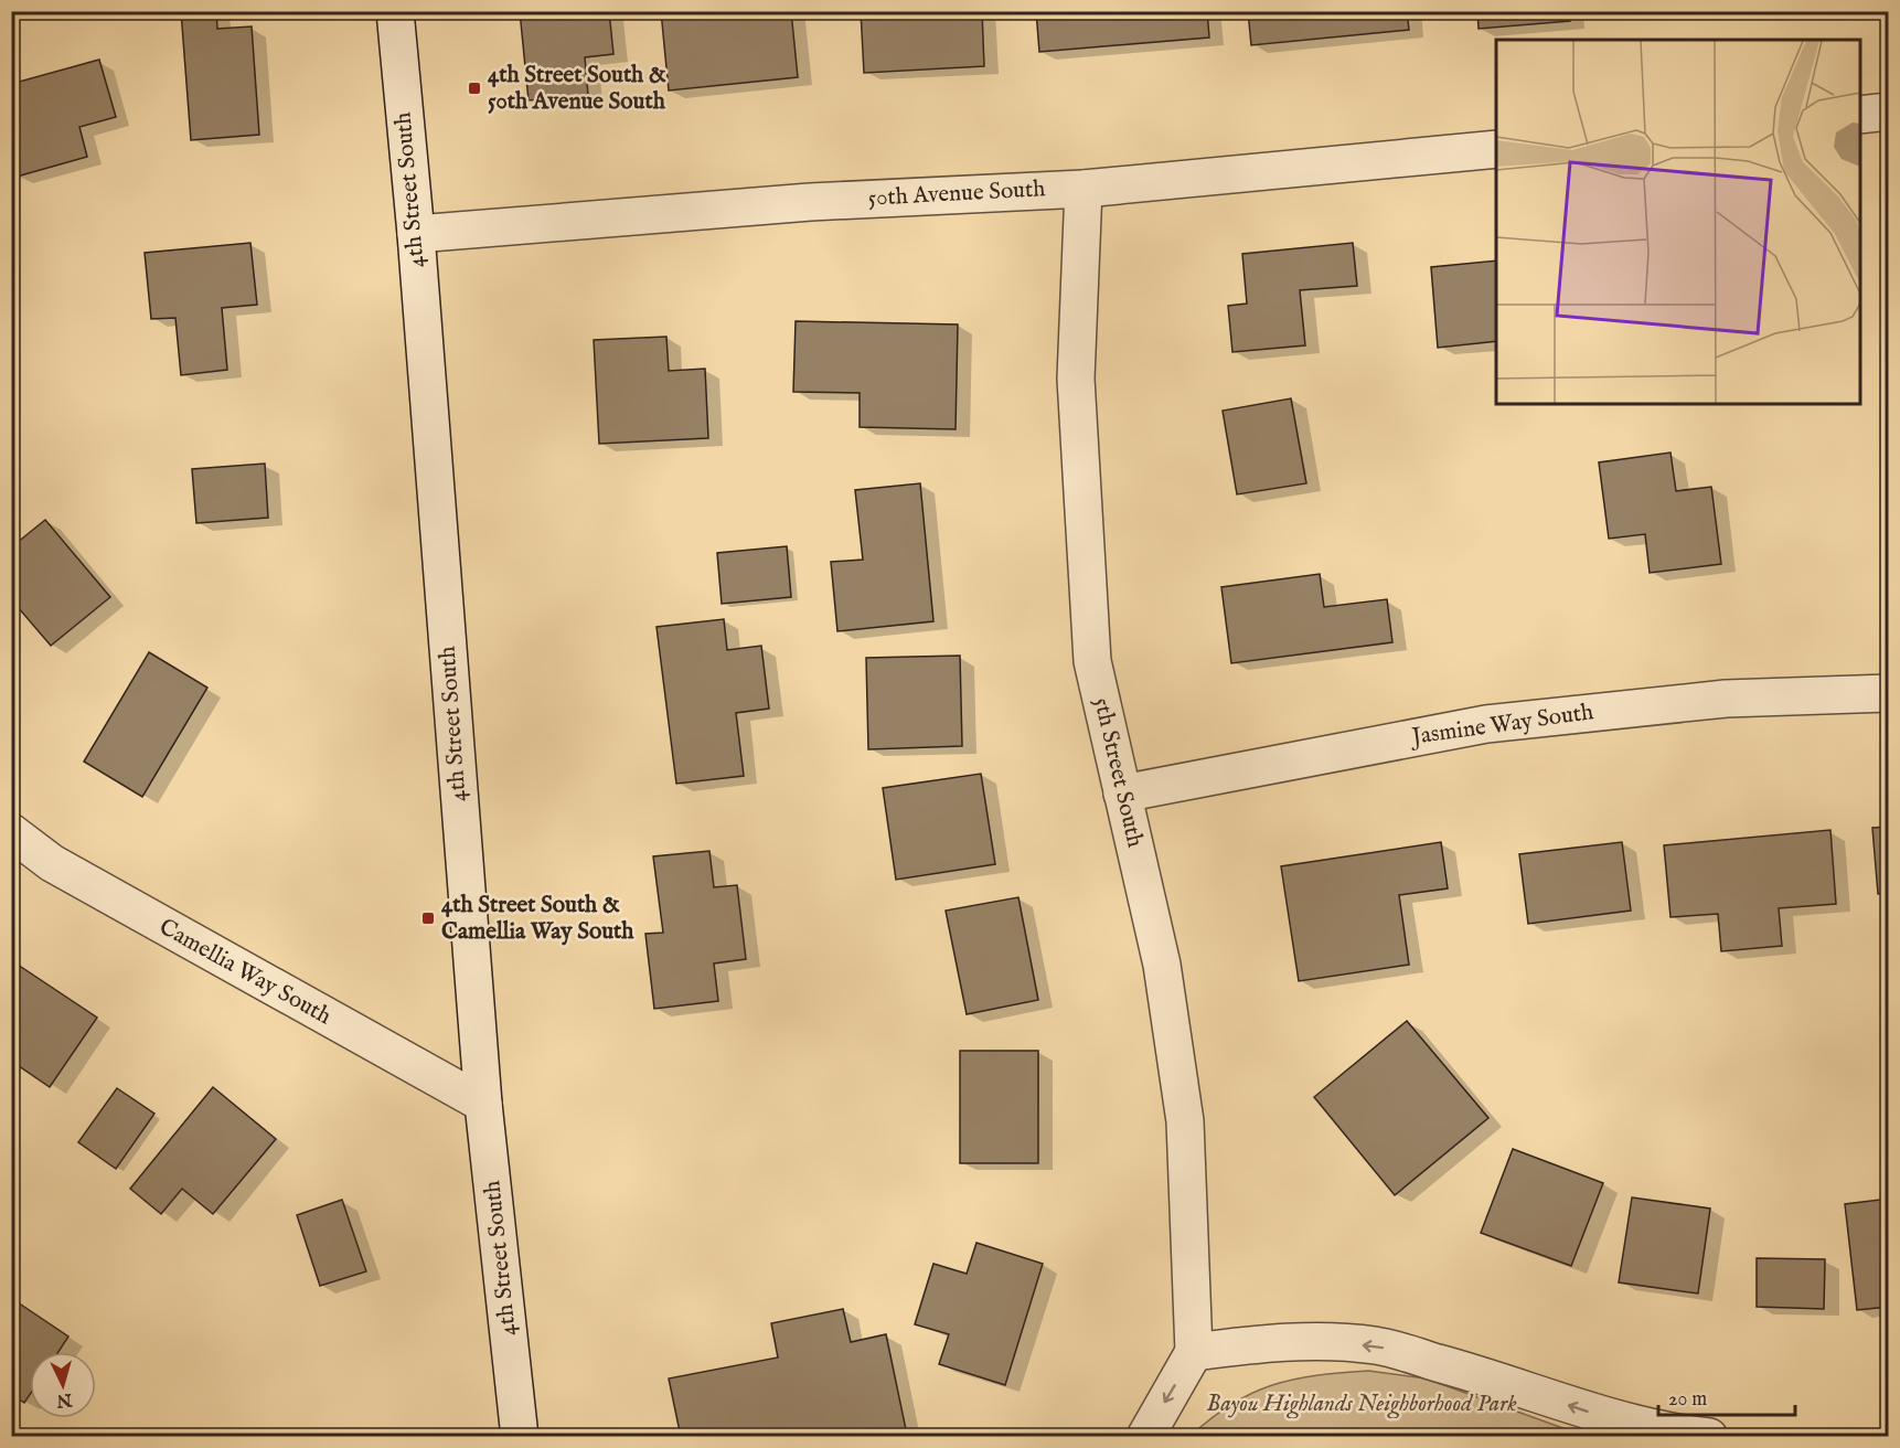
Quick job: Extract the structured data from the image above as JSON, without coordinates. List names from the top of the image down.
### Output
{
  "streets": {
    "street": [
      "4th Street South",
      "50th Avenue South",
      "Jasmine Way South",
      "5th Street South",
      "Camellia Way South"
    ]
  },
  "crossings": [
    ["4th Street South", "50th Avenue South"],
    ["4th Street South", "Camellia Way South"],
    ["50th Avenue South", "5th Street South"],
    ["Jasmine Way South", "5th Street South"]
  ],
  "parks": ["Bayou Highlands Neighborhood Park"],
  "places": {
    "transit": ["4th Street South & 50th Avenue South", "4th Street South & Camellia Way South"]
  },
  "scale_bar": "20 m",
  "north": "bottom"
}
